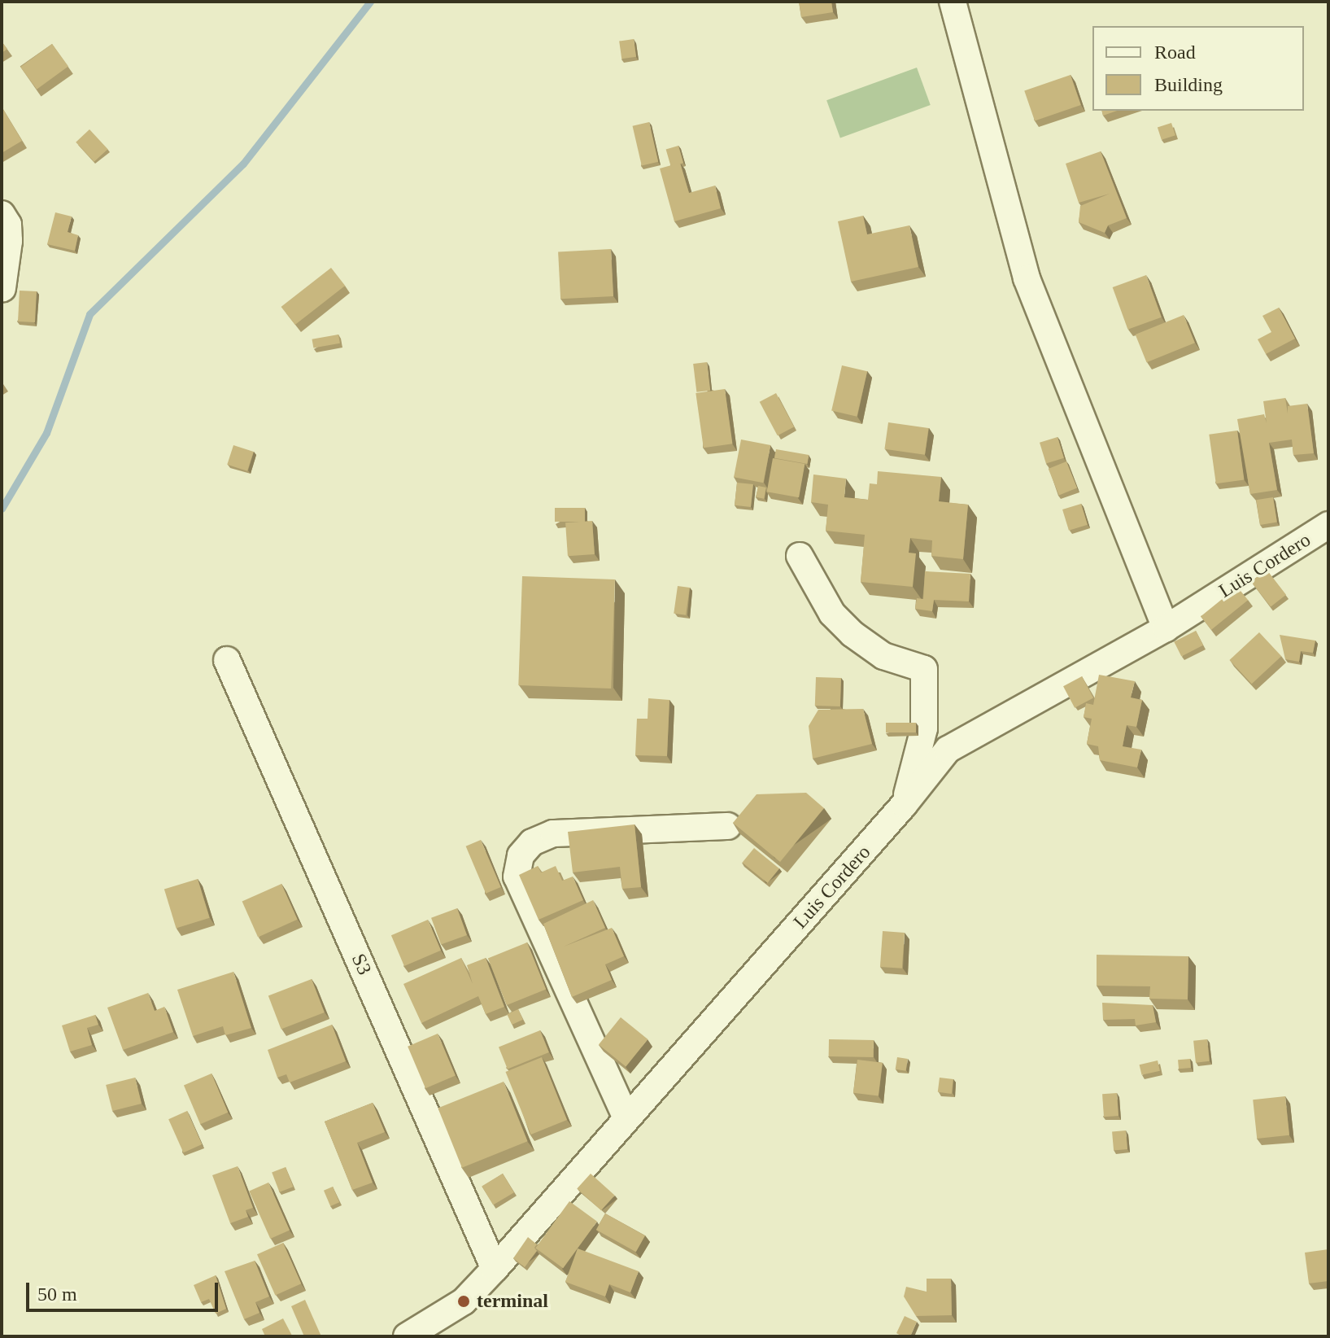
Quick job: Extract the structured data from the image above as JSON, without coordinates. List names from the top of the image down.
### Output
{
  "streets": {
    "street": ["Luis Cordero", "S3"]
  },
  "crossings": [
    ["Luis Cordero", "S3"]
  ],
  "places": ["terminal"],
  "legend": ["Road", "Building"],
  "scale_bar": "50 m"
}
